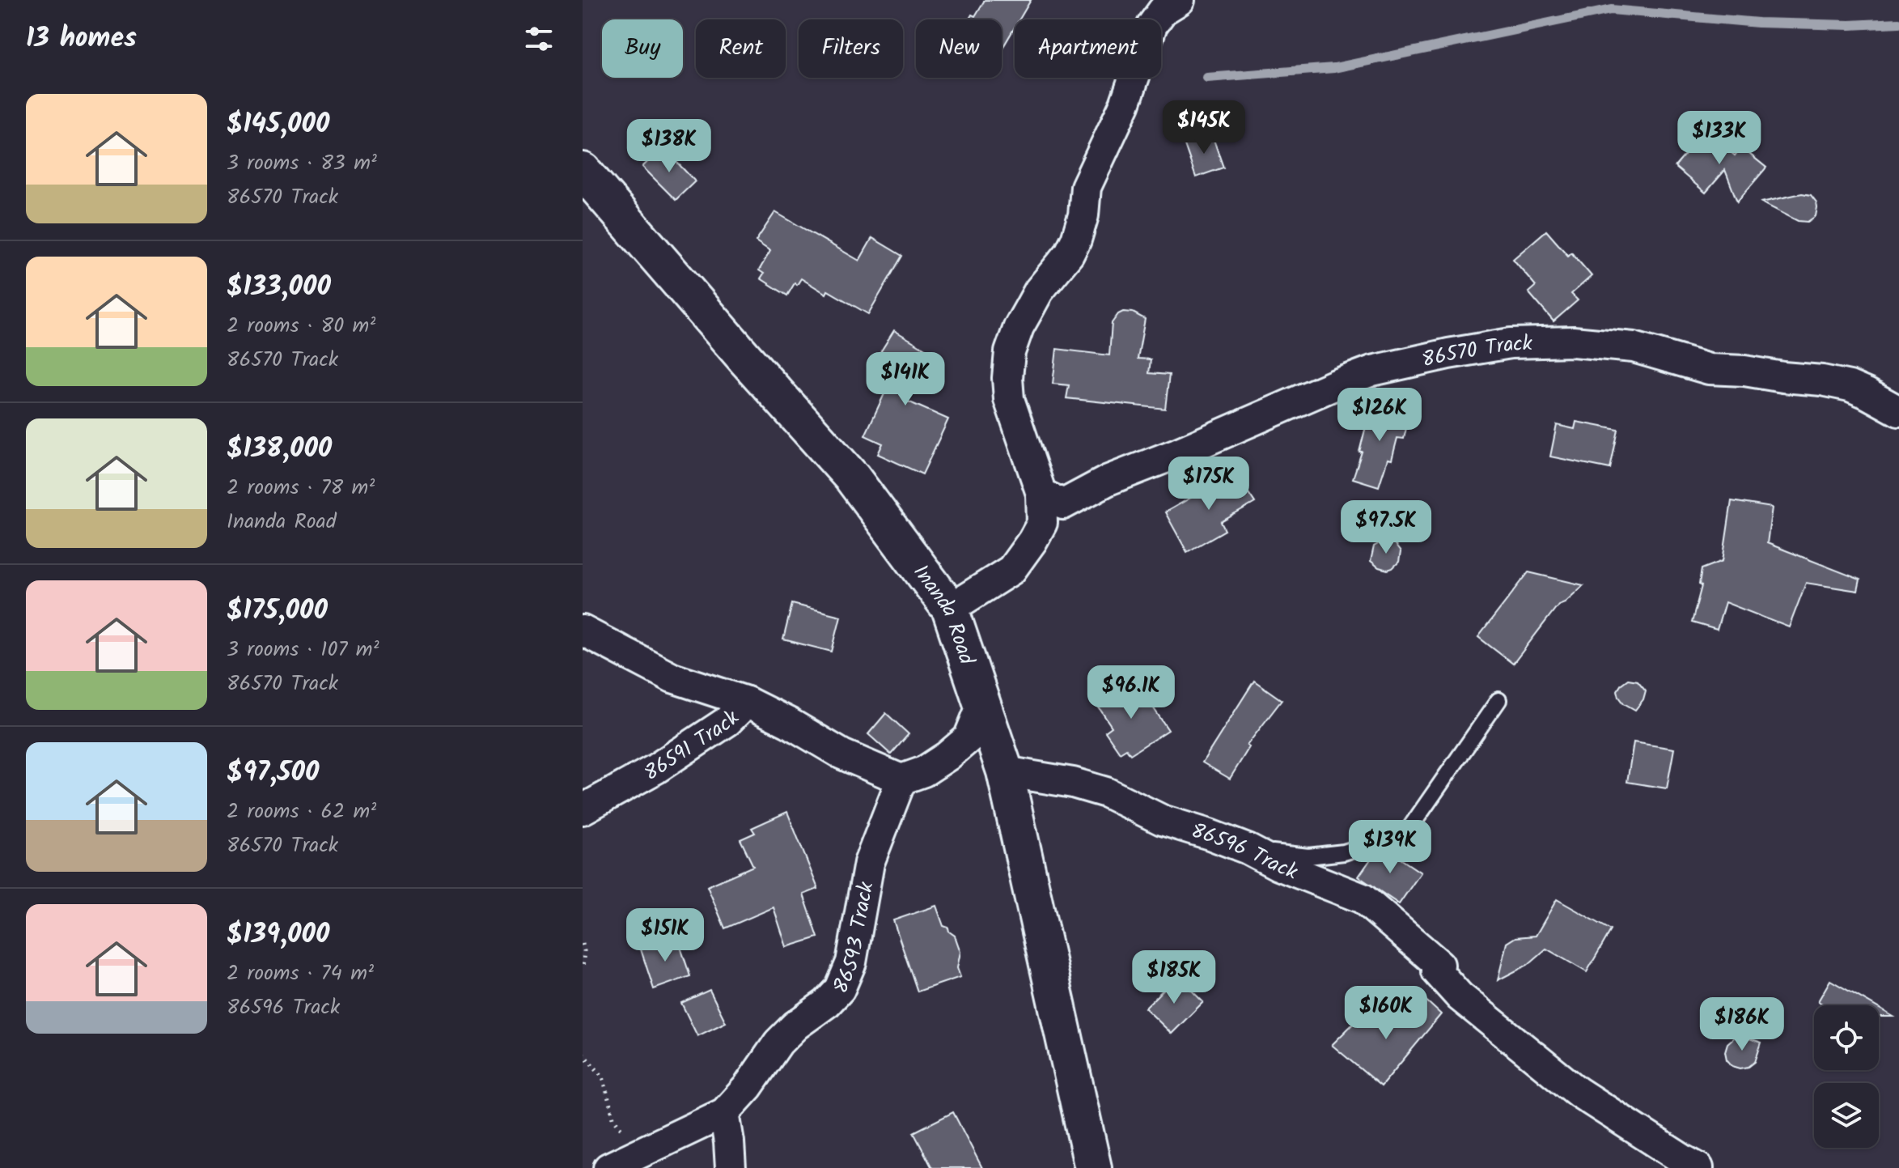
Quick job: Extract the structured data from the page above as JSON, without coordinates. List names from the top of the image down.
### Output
{
  "streets": {
    "street": [
      "86570 Track",
      "Inanda Road",
      "86591 Track",
      "86596 Track",
      "86593 Track"
    ]
  },
  "crossings": [
    ["Inanda Road", "86596 Track"],
    ["86591 Track", "86593 Track"]
  ],
  "page": {
    "heading": "13 homes",
    "chip": [
      "Buy",
      "Rent",
      "Filters",
      "New",
      "Apartment"
    ],
    "list": [
      {
        "name": "$145,000",
        "note": "3 rooms · 83 m² · 86570 Track"
      },
      {
        "name": "$133,000",
        "note": "2 rooms · 80 m² · 86570 Track"
      },
      {
        "name": "$138,000",
        "note": "2 rooms · 78 m² · Inanda Road"
      },
      {
        "name": "$175,000",
        "note": "3 rooms · 107 m² · 86570 Track"
      },
      {
        "name": "$97,500",
        "note": "2 rooms · 62 m² · 86570 Track"
      },
      {
        "name": "$139,000",
        "note": "2 rooms · 74 m² · 86596 Track"
      }
    ],
    "price": [
      "$145K",
      "$133K",
      "$138K",
      "$141K",
      "$126K",
      "$175K",
      "$97.5K",
      "$96.1K",
      "$139K",
      "$151K",
      "$185K",
      "$160K",
      "$186K"
    ]
  }
}
